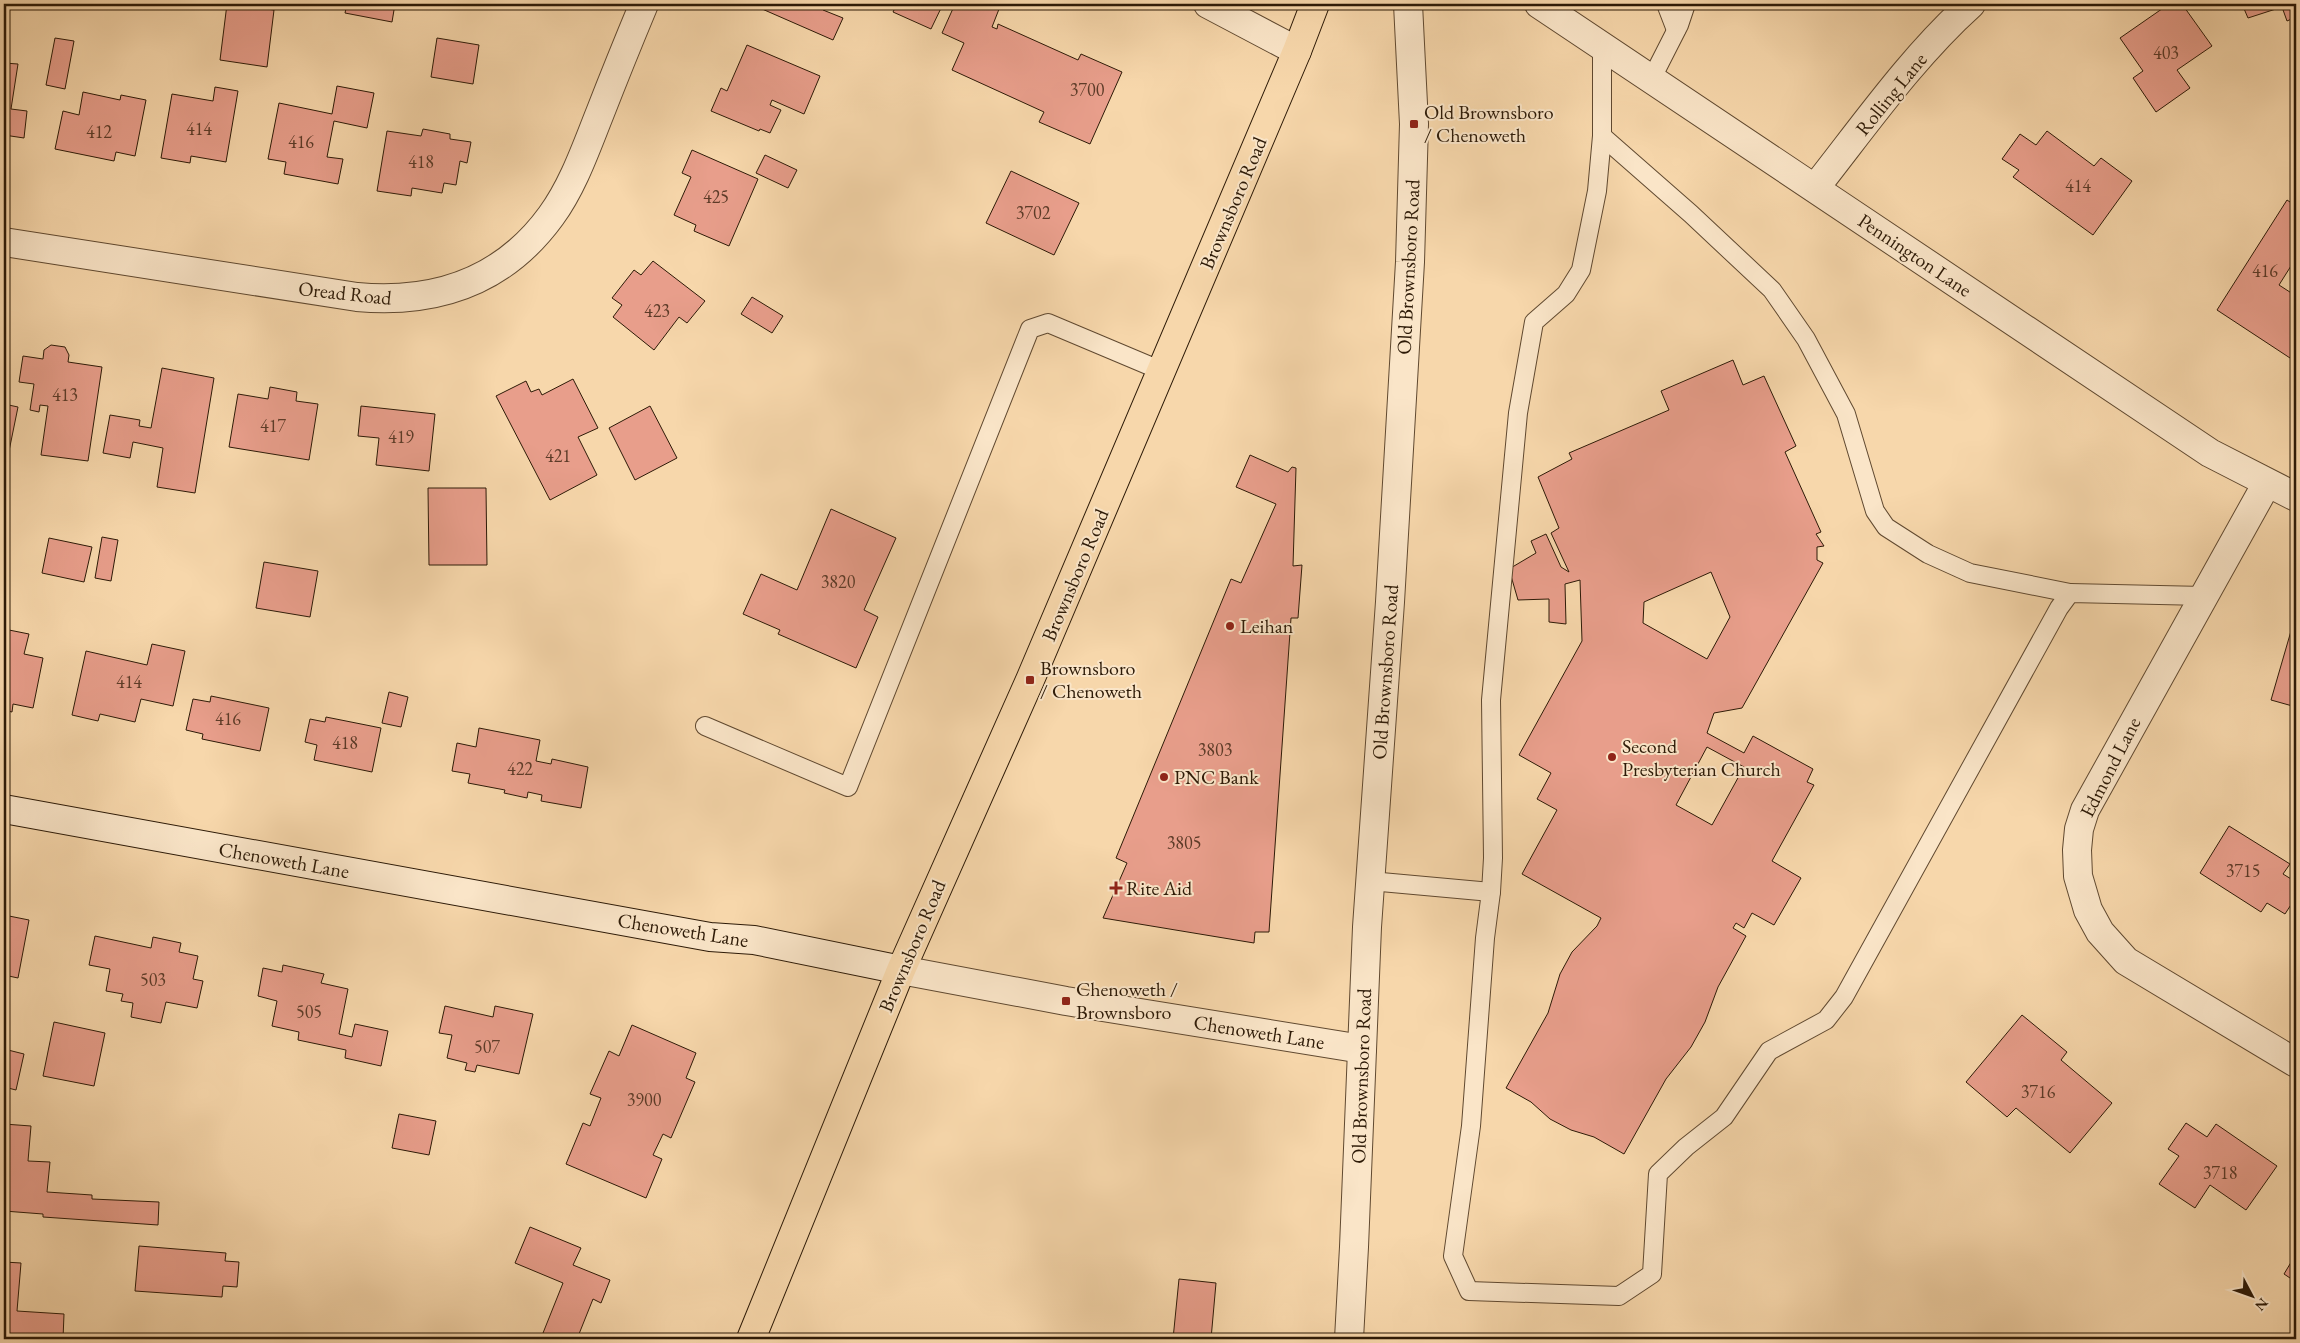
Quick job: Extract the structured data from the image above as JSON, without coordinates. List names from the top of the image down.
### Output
{
  "streets": {
    "main road": ["Brownsboro Road"],
    "street": [
      "Rolling Lane",
      "Pennington Lane",
      "Old Brownsboro Road",
      "Oread Road",
      "Edmond Lane",
      "Chenoweth Lane"
    ]
  },
  "crossings": [
    ["Rolling Lane", "Pennington Lane"],
    ["Brownsboro Road", "Chenoweth Lane"],
    ["Pennington Lane", "Edmond Lane"],
    ["Old Brownsboro Road", "Chenoweth Lane"]
  ],
  "places": {
    "transit": ["Old Brownsboro / Chenoweth", "Brownsboro / Chenoweth", "Chenoweth / Brownsboro"],
    "other": ["Leihan", "Second Presbyterian Church", "PNC Bank"],
    "health": ["Rite Aid"]
  },
  "house_numbers": [
    "403",
    "3700",
    "414",
    "412",
    "416",
    "418",
    "414",
    "425",
    "3702",
    "416",
    "423",
    "413",
    "417",
    "419",
    "421",
    "3820",
    "414",
    "416",
    "418",
    "3803",
    "422",
    "3805",
    "3715",
    "503",
    "505",
    "507",
    "3716",
    "3900",
    "3718"
  ],
  "north": "bottom right"
}
